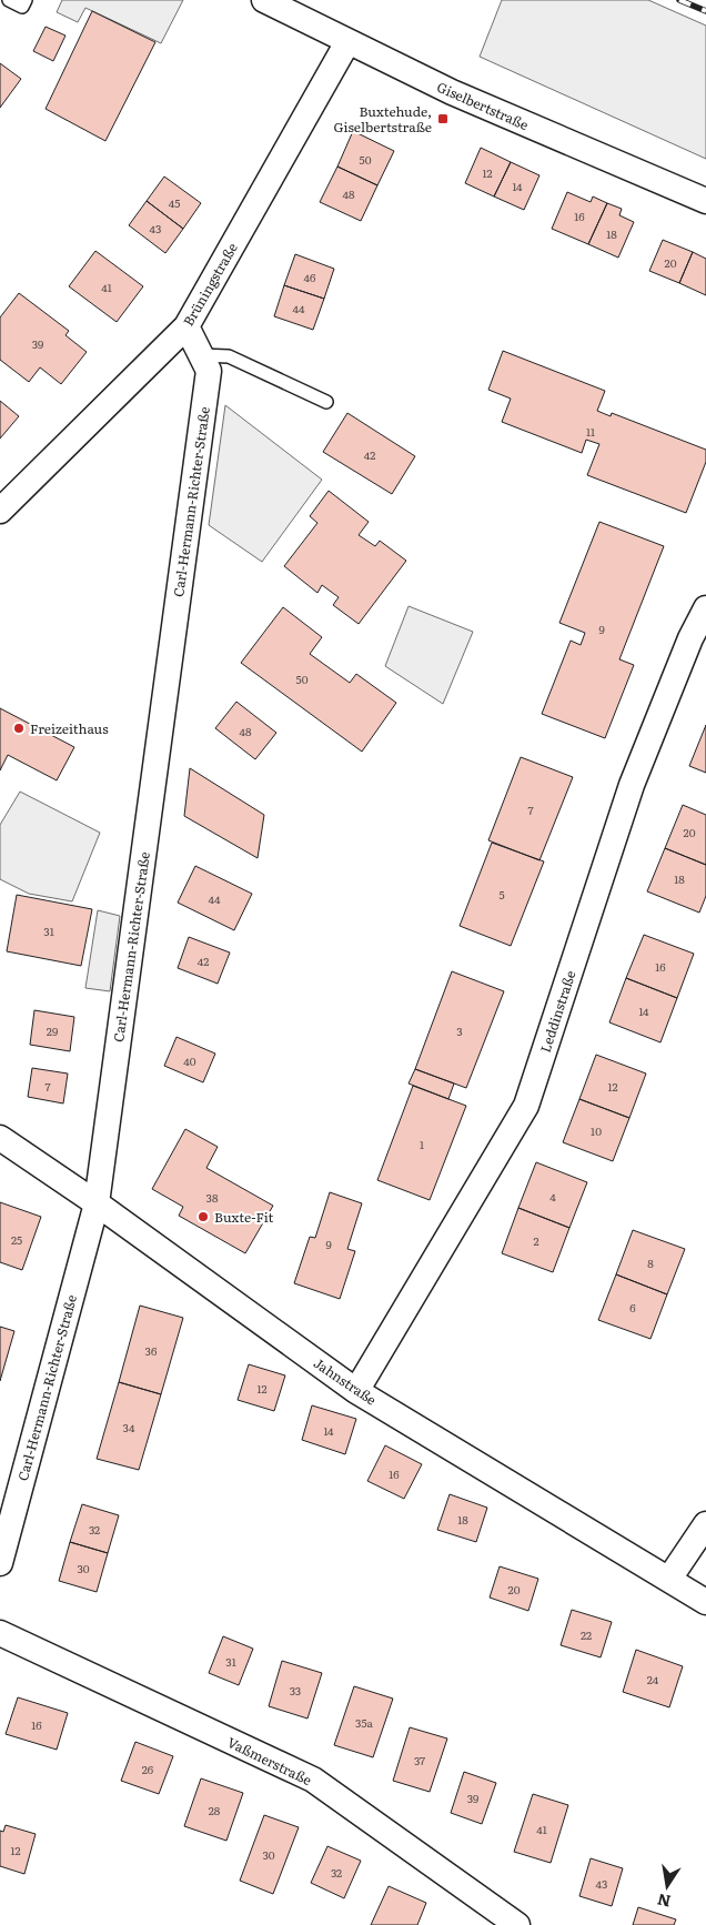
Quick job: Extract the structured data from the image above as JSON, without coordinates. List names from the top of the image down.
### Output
{
  "streets": {
    "street": [
      "Giselbertstraße",
      "Brüningstraße",
      "Carl-Hermann-Richter-Straße",
      "Leddinstraße",
      "Jahnstraße",
      "Vaßmerstraße"
    ]
  },
  "crossings": [
    ["Giselbertstraße", "Brüningstraße"],
    ["Brüningstraße", "Carl-Hermann-Richter-Straße"],
    ["Carl-Hermann-Richter-Straße", "Jahnstraße"],
    ["Leddinstraße", "Jahnstraße"]
  ],
  "places": {
    "transit": ["Buxtehude, Giselbertstraße"],
    "other": ["Freizeithaus", "Buxte-Fit"]
  },
  "house_numbers": [
    "50",
    "12",
    "14",
    "48",
    "45",
    "16",
    "43",
    "18",
    "20",
    "46",
    "41",
    "44",
    "39",
    "11",
    "42",
    "9",
    "50",
    "48",
    "7",
    "20",
    "18",
    "5",
    "44",
    "31",
    "42",
    "16",
    "14",
    "29",
    "3",
    "40",
    "7",
    "12",
    "10",
    "1",
    "4",
    "38",
    "25",
    "2",
    "9",
    "8",
    "6",
    "36",
    "12",
    "34",
    "14",
    "16",
    "18",
    "32",
    "30",
    "20",
    "22",
    "31",
    "24",
    "33",
    "35a",
    "16",
    "37",
    "26",
    "39",
    "28",
    "41",
    "12",
    "30",
    "32",
    "43"
  ],
  "north": "bottom"
}
